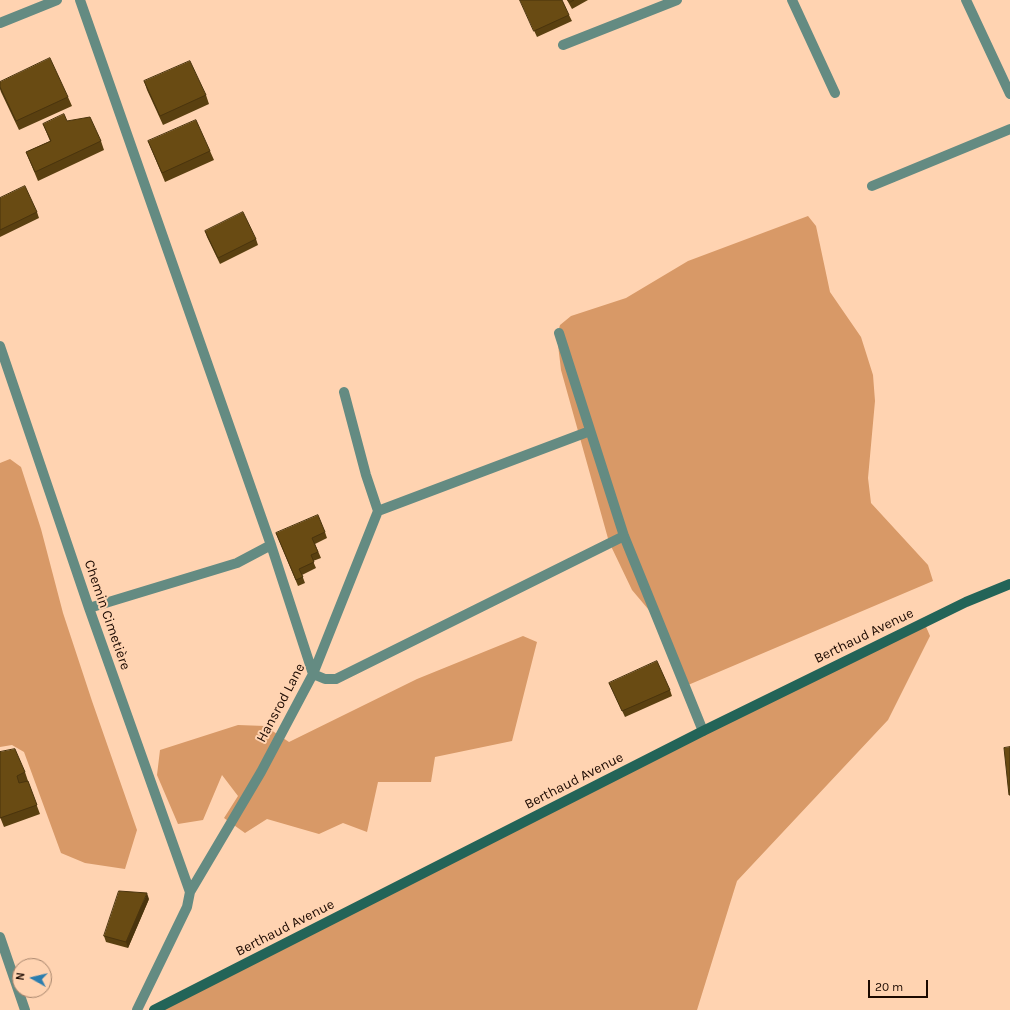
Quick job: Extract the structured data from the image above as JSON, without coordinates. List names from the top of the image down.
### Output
{
  "streets": {
    "street": ["Chemin Cimetière", "Berthaud Avenue", "Hansrod Lane"]
  },
  "crossings": [
    ["Chemin Cimetière", "Hansrod Lane"]
  ],
  "scale_bar": "20 m",
  "north": "left"
}
